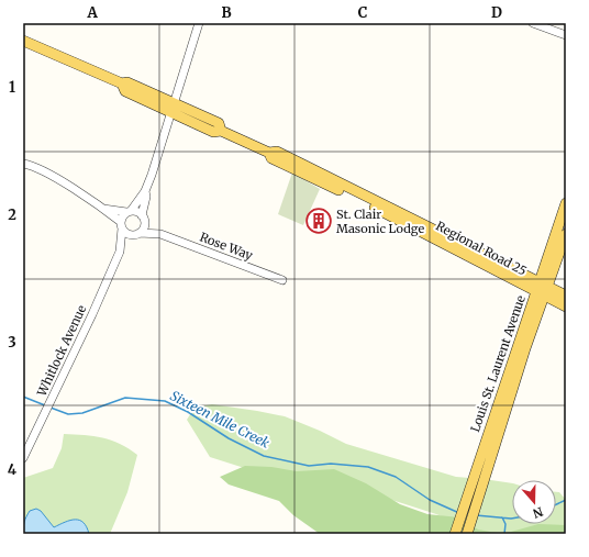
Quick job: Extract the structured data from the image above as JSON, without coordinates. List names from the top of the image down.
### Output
{
  "streets": {
    "main road": ["Regional Road 25", "Louis St. Laurent Avenue"],
    "street": ["Rose Way", "Whitlock Avenue"]
  },
  "crossings": [
    ["Rose Way", "Whitlock Avenue"],
    ["Regional Road 25", "Louis St. Laurent Avenue"]
  ],
  "water": ["Sixteen Mile Creek"],
  "places": {
    "building": ["St. Clair Masonic Lodge"]
  },
  "north": "bottom",
  "grid": {
    "columns": [
      "A",
      "B",
      "C",
      "D"
    ],
    "rows": [
      "1",
      "2",
      "3",
      "4"
    ]
  }
}
